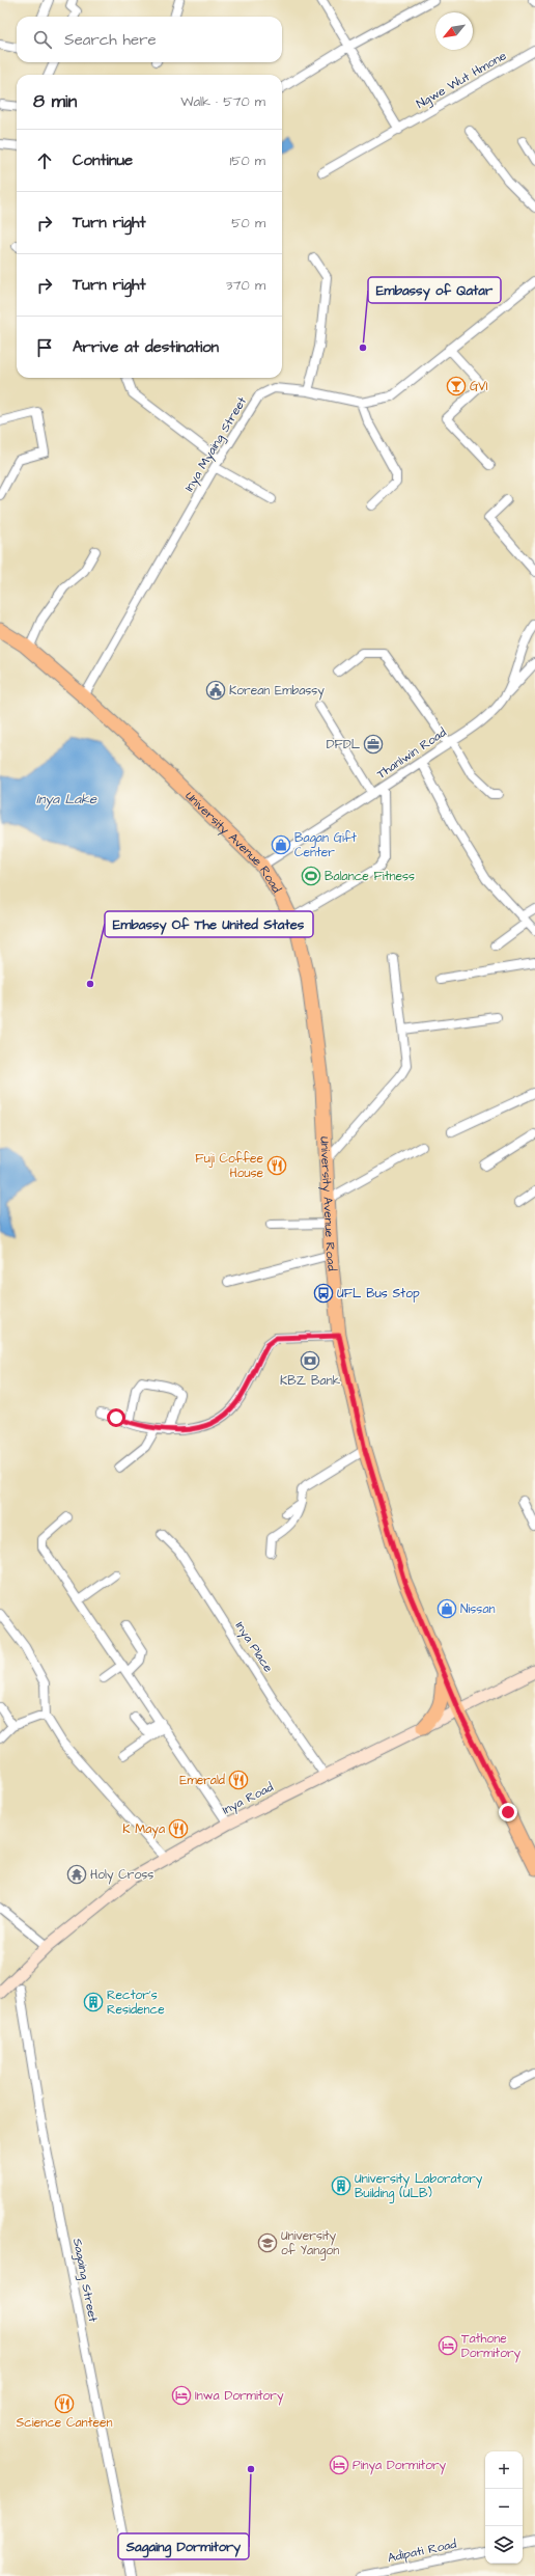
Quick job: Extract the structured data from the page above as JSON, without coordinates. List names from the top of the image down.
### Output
{
  "streets": {
    "main road": ["University Avenue Road", "Inya Road"],
    "street": [
      "Ngwe Wut Hmone",
      "Inya Myaing Street",
      "Thanlwin Road",
      "Inya Place",
      "Sagaing Street",
      "Adipati Road"
    ]
  },
  "crossings": [
    ["Inya Myaing Street", "University Avenue Road"],
    ["Thanlwin Road", "University Avenue Road"],
    ["University Avenue Road", "Inya Road"],
    ["Inya Place", "Inya Road"]
  ],
  "water": ["Inya Lake"],
  "places": {
    "other": ["Embassy of Qatar", "Embassy Of The United States", "Sagaing Dormitory"],
    "bar": ["GVI"],
    "public building": ["Korean Embassy"],
    "office": ["DFDL"],
    "shop": ["Bagan Gift Center", "Nissan"],
    "sports": ["Balance Fitness"],
    "restaurant": [
      "Fuji Coffee House",
      "Emerald",
      "K Maya",
      "Science Canteen"
    ],
    "bus stop": ["UFL Bus Stop"],
    "bank": ["KBZ Bank"],
    "temple": ["Holy Cross"],
    "building": ["Rector's Residence", "University Laboratory Building (ULB)"],
    "school or university": ["University of Yangon"],
    "hotel": ["Tathone Dormitory", "Inwa Dormitory", "Pinya Dormitory"]
  },
  "north": "bottom left",
  "page": {
    "search": "Search here",
    "heading": ["8 min", "Walk · 570 m"],
    "list": [
      ["Continue", "150 m"],
      ["Turn right", "50 m"],
      ["Turn right", "370 m"],
      "Arrive at destination"
    ],
    "map_buttons": ["+", "−"]
  }
}
